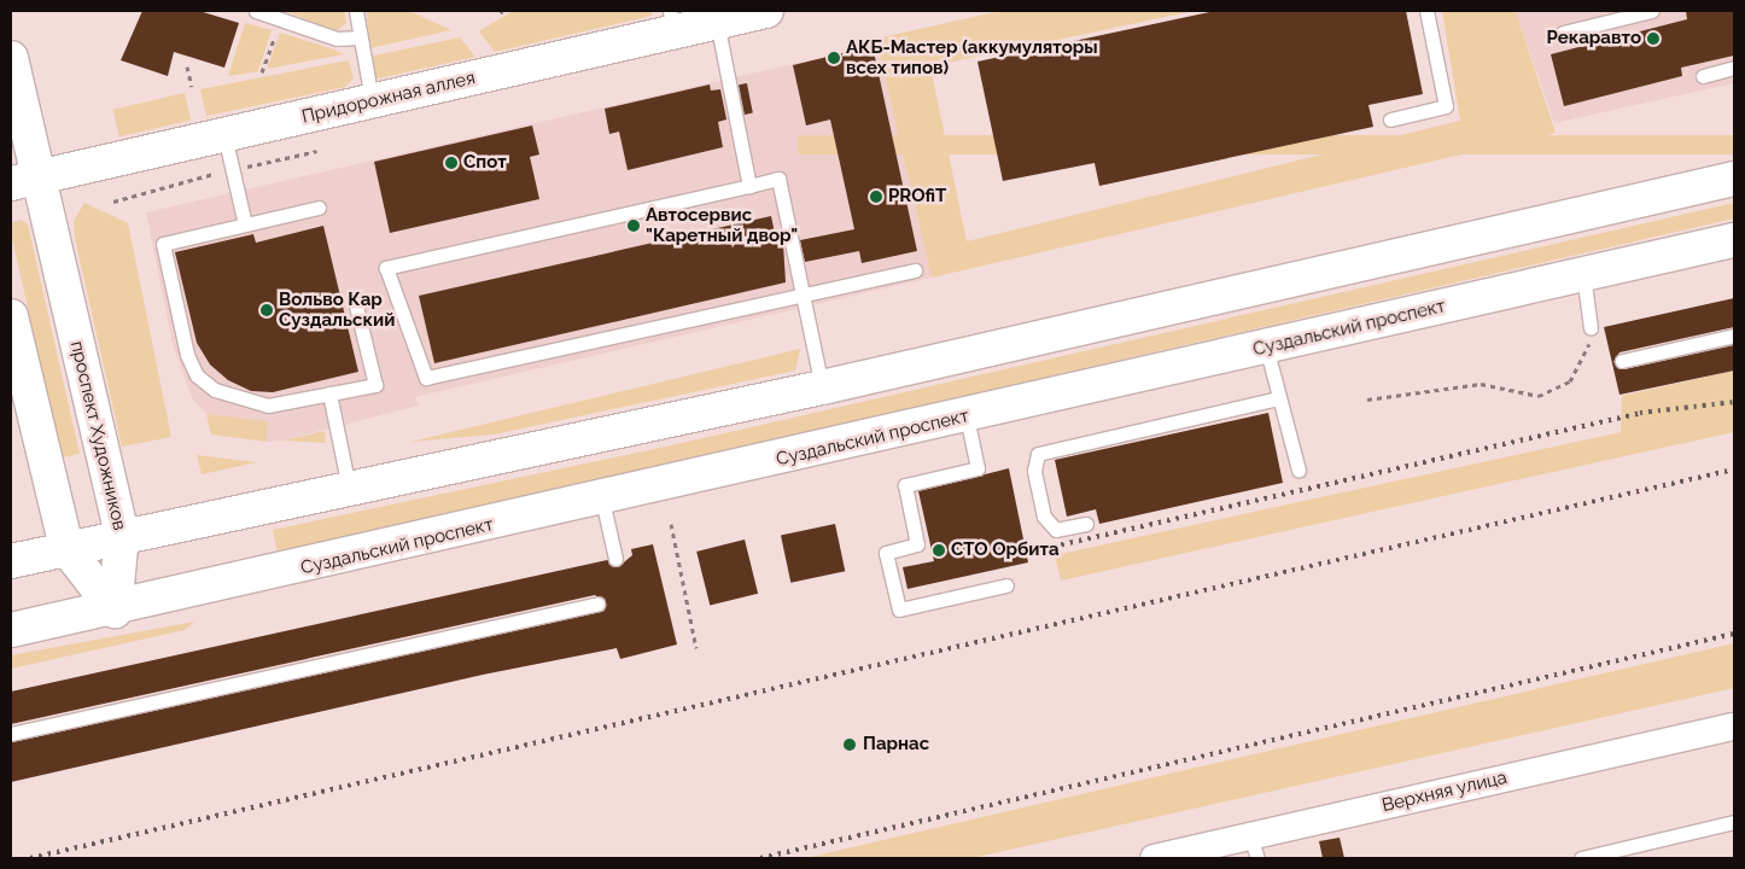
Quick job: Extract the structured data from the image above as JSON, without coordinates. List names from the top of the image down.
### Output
{
  "streets": {
    "main road": ["Придорожная аллея", "Суздальский проспект", "проспект Художников"],
    "street": ["Верхняя улица"]
  },
  "crossings": [
    ["Придорожная аллея", "проспект Художников"],
    ["Суздальский проспект", "проспект Художников"]
  ],
  "places": [
    "Рекаравто",
    "АКБ-Мастер (аккумуляторы всех типов)",
    "Спот",
    "PROfiT",
    "Автосервис \"Каретный двор\"",
    "Вольво Кар Суздальский",
    "СТО Орбита",
    "Парнас"
  ]
}
